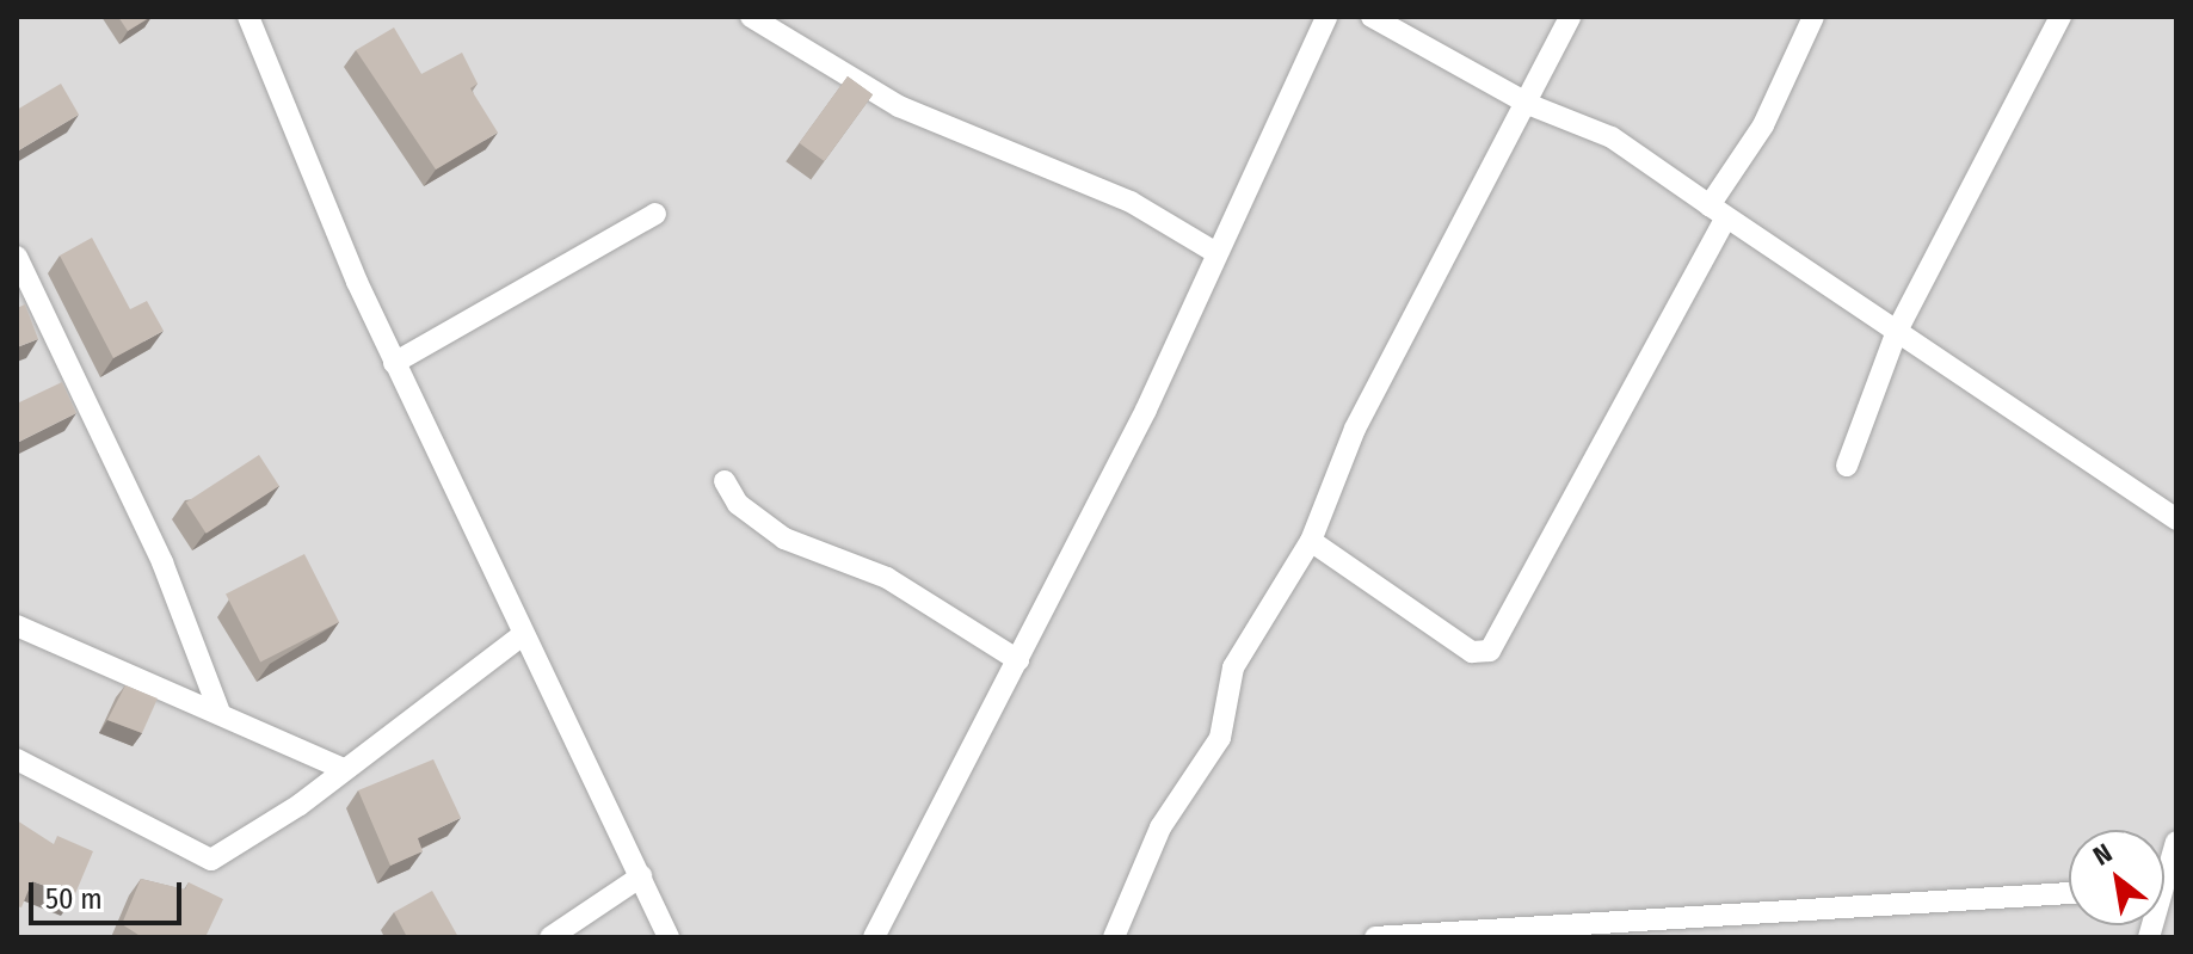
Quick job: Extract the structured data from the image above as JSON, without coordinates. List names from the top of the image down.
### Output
{
  "scale_bar": "50 m",
  "north": "top left"
}
